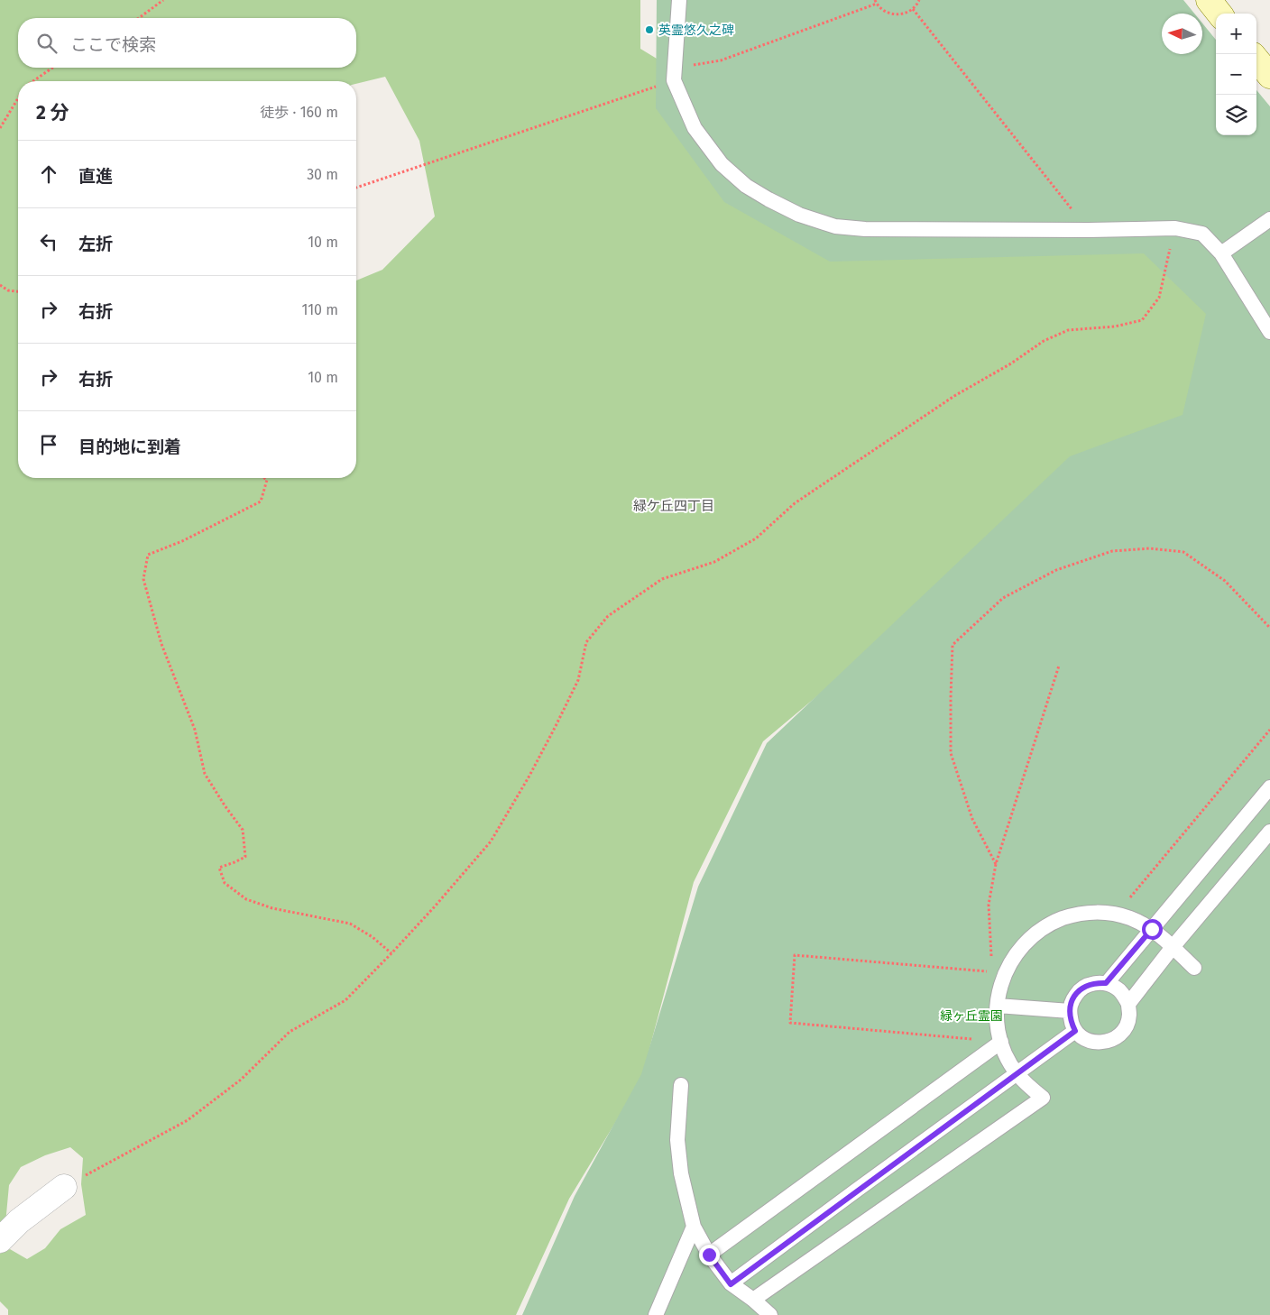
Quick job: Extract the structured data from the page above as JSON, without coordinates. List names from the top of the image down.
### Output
{
  "districts": ["緑ケ丘四丁目"],
  "parks": ["緑ヶ丘霊園"],
  "places": ["英霊悠久之碑"],
  "north": "left",
  "page": {
    "map_buttons": ["+", "−"],
    "search": "ここで検索",
    "heading": ["2 分", "徒歩 · 160 m"],
    "list": [
      ["直進", "30 m"],
      ["左折", "10 m"],
      ["右折", "110 m"],
      ["右折", "10 m"],
      "目的地に到着"
    ]
  }
}
